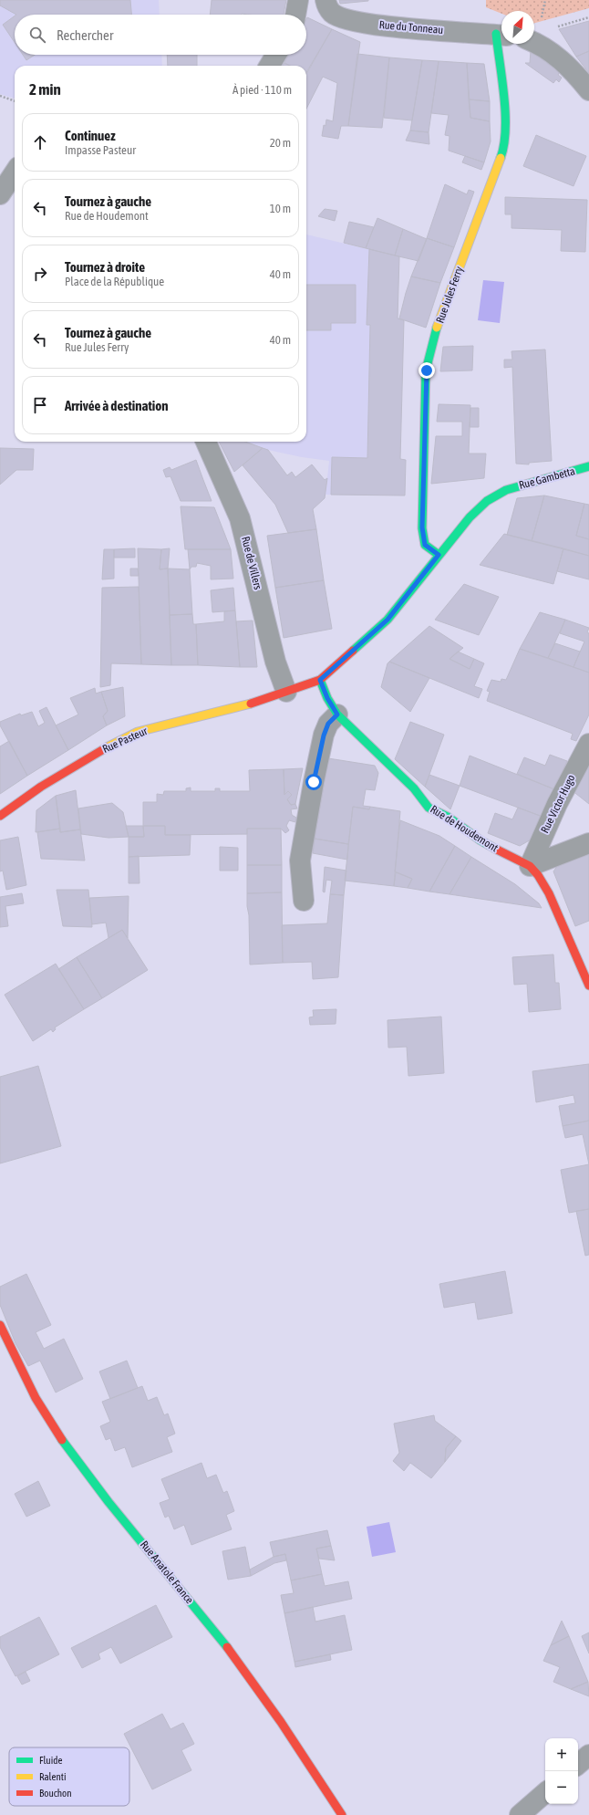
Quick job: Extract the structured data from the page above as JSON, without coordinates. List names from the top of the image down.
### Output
{
  "streets": {
    "street": [
      "Rue du Tonneau",
      "Rue Jules Ferry",
      "Rue Gambetta",
      "Rue de Villers",
      "Rue Pasteur",
      "Rue Victor Hugo",
      "Rue de Houdemont",
      "Rue Anatole France"
    ]
  },
  "crossings": [
    ["Rue Jules Ferry", "Rue Gambetta"],
    ["Rue Gambetta", "Rue Pasteur"],
    ["Rue Gambetta", "Rue de Houdemont"],
    ["Rue de Villers", "Rue Pasteur"],
    ["Rue Pasteur", "Rue de Houdemont"],
    ["Rue Victor Hugo", "Rue de Houdemont"]
  ],
  "legend": ["Fluide", "Ralenti", "Bouchon"],
  "north": "top right",
  "page": {
    "search": "Rechercher",
    "heading": ["2 min", "À pied · 110 m"],
    "list": [
      ["Continuez", "Impasse Pasteur", "20 m"],
      ["Tournez à gauche", "Rue de Houdemont", "10 m"],
      ["Tournez à droite", "Place de la République", "40 m"],
      ["Tournez à gauche", "Rue Jules Ferry", "40 m"],
      "Arrivée à destination"
    ],
    "map_buttons": ["+", "−"]
  }
}
